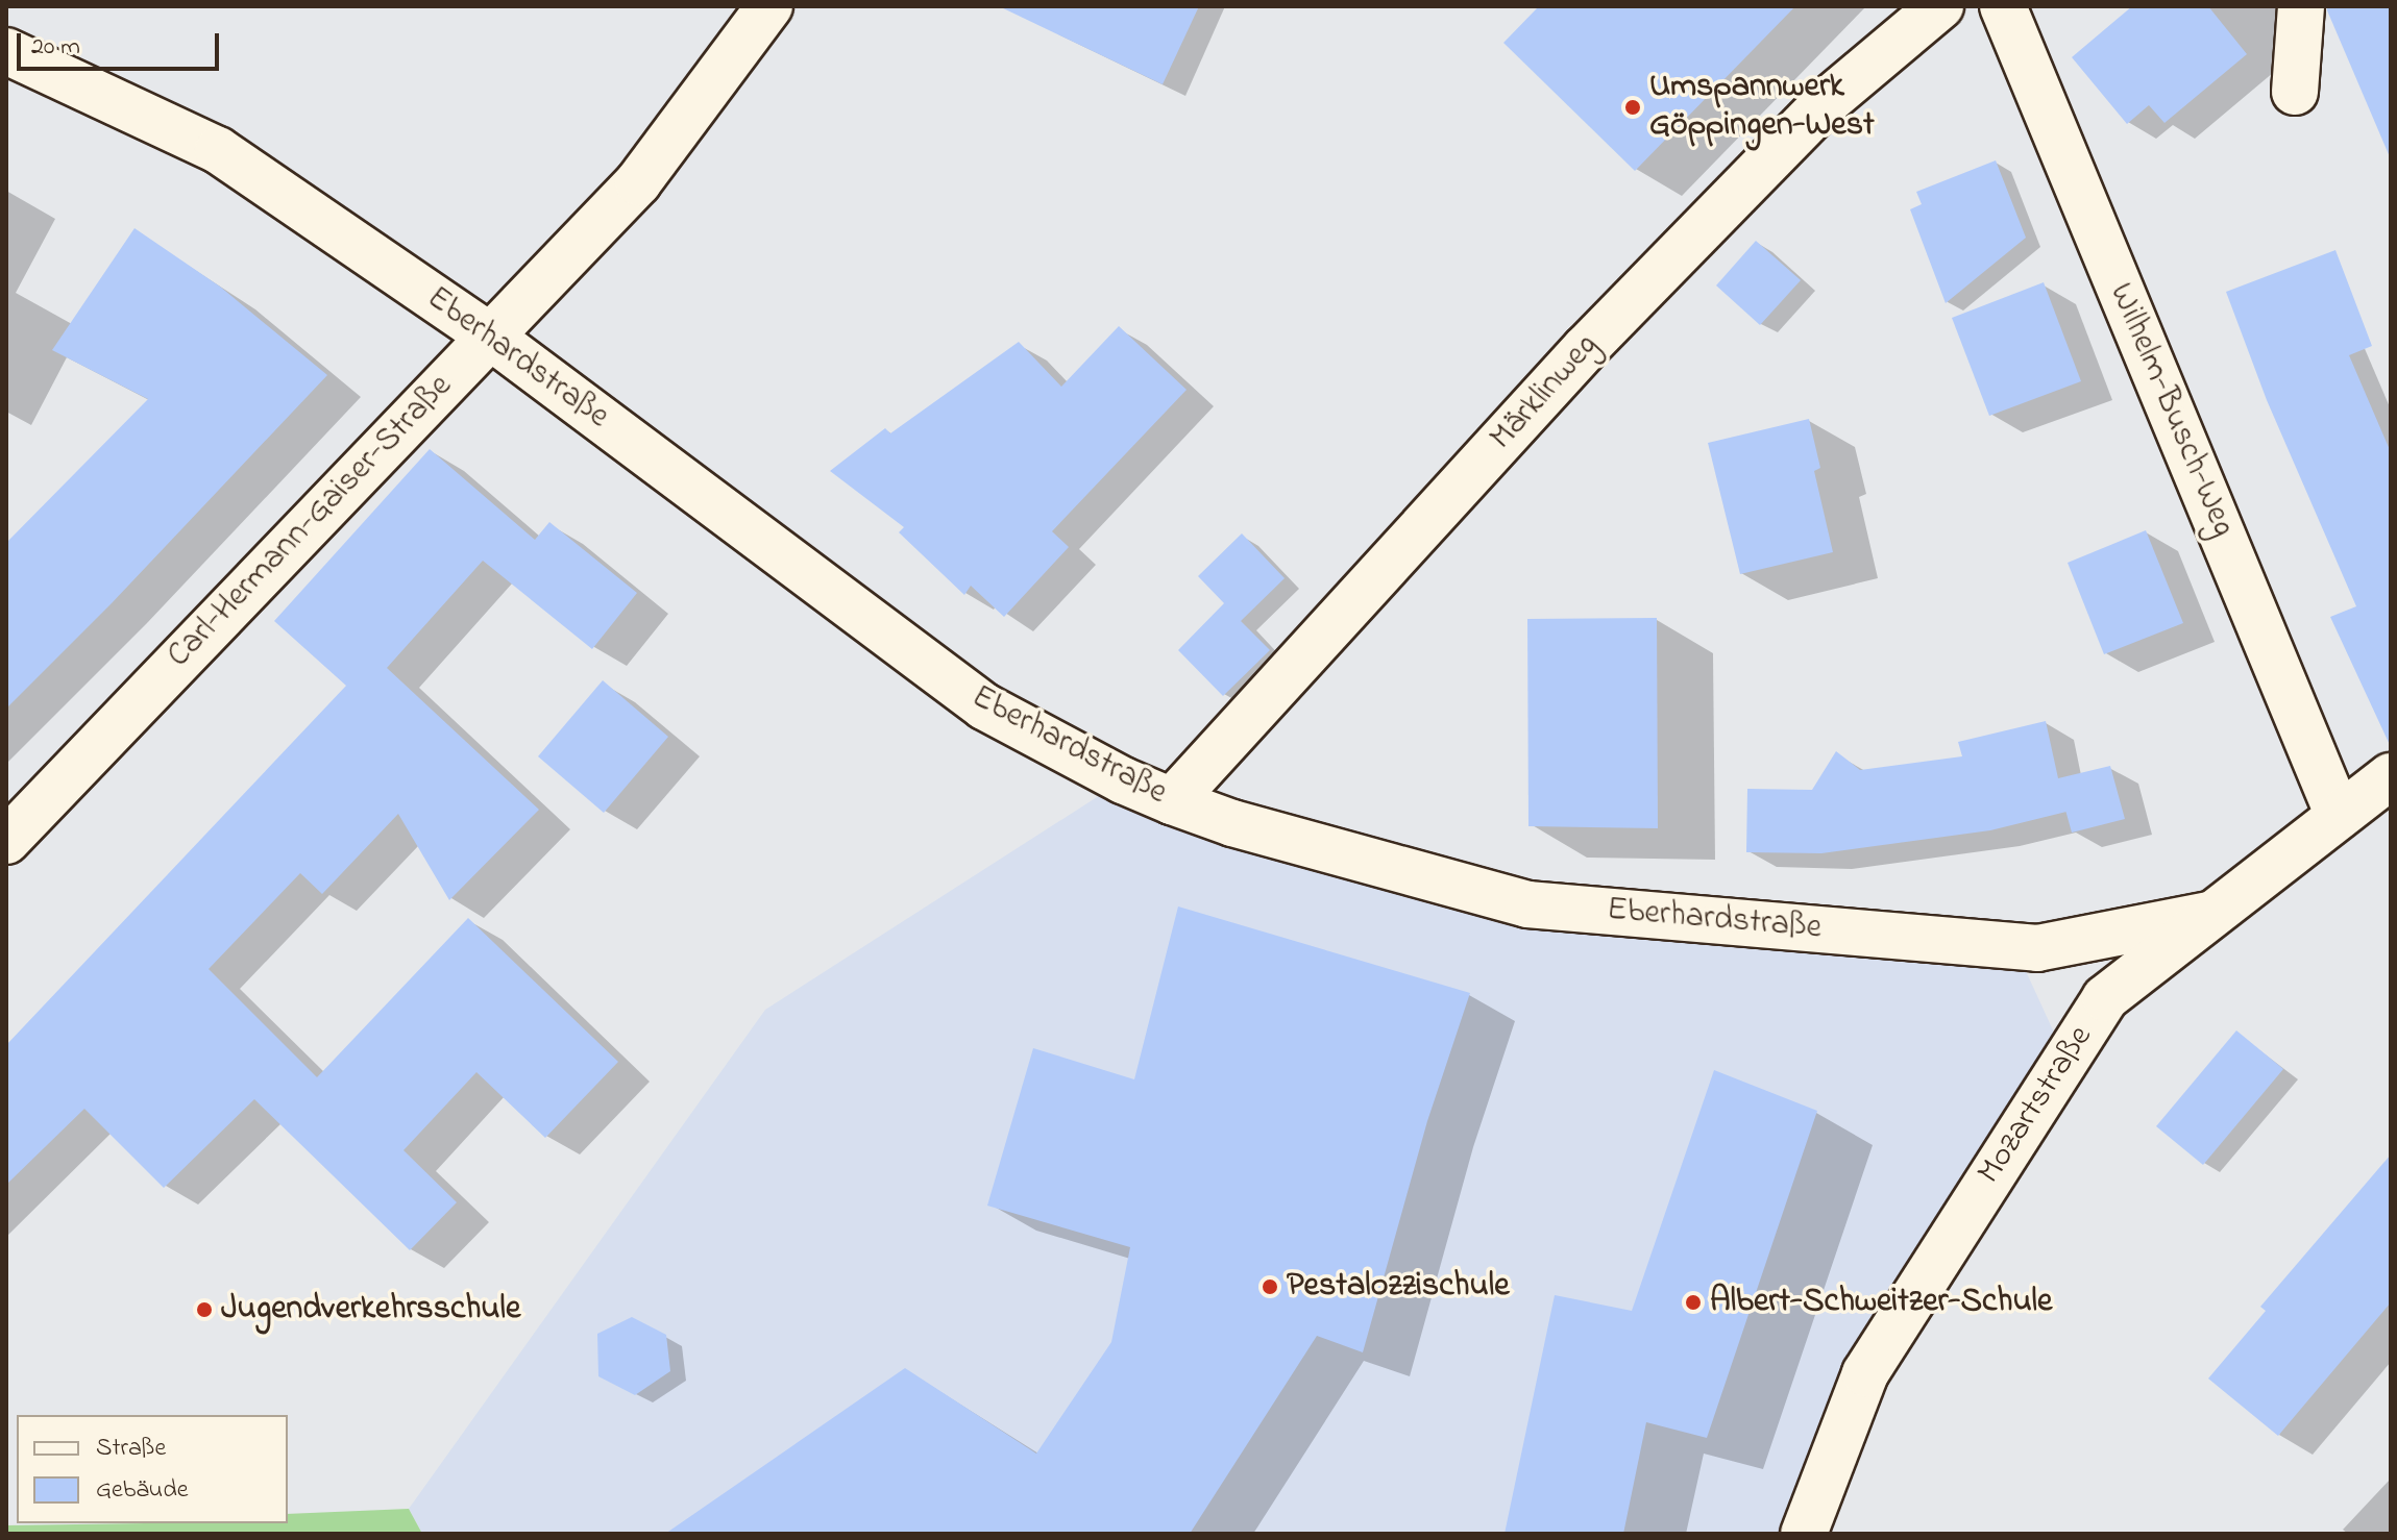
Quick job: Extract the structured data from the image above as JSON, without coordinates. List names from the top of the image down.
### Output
{
  "streets": {
    "street": [
      "Eberhardstraße",
      "Märklinweg",
      "Wilhelm-Busch-Weg",
      "Carl-Hermann-Gaiser-Straße",
      "Mozartstraße"
    ]
  },
  "crossings": [
    ["Eberhardstraße", "Märklinweg"],
    ["Eberhardstraße", "Carl-Hermann-Gaiser-Straße"],
    ["Eberhardstraße", "Mozartstraße"],
    ["Wilhelm-Busch-Weg", "Mozartstraße"]
  ],
  "places": [
    "Umspannwerk Göppingen-West",
    "Pestalozzischule",
    "Albert-Schweitzer-Schule",
    "Jugendverkehrsschule"
  ],
  "legend": ["Straße", "Gebäude"],
  "scale_bar": "20 m"
}
